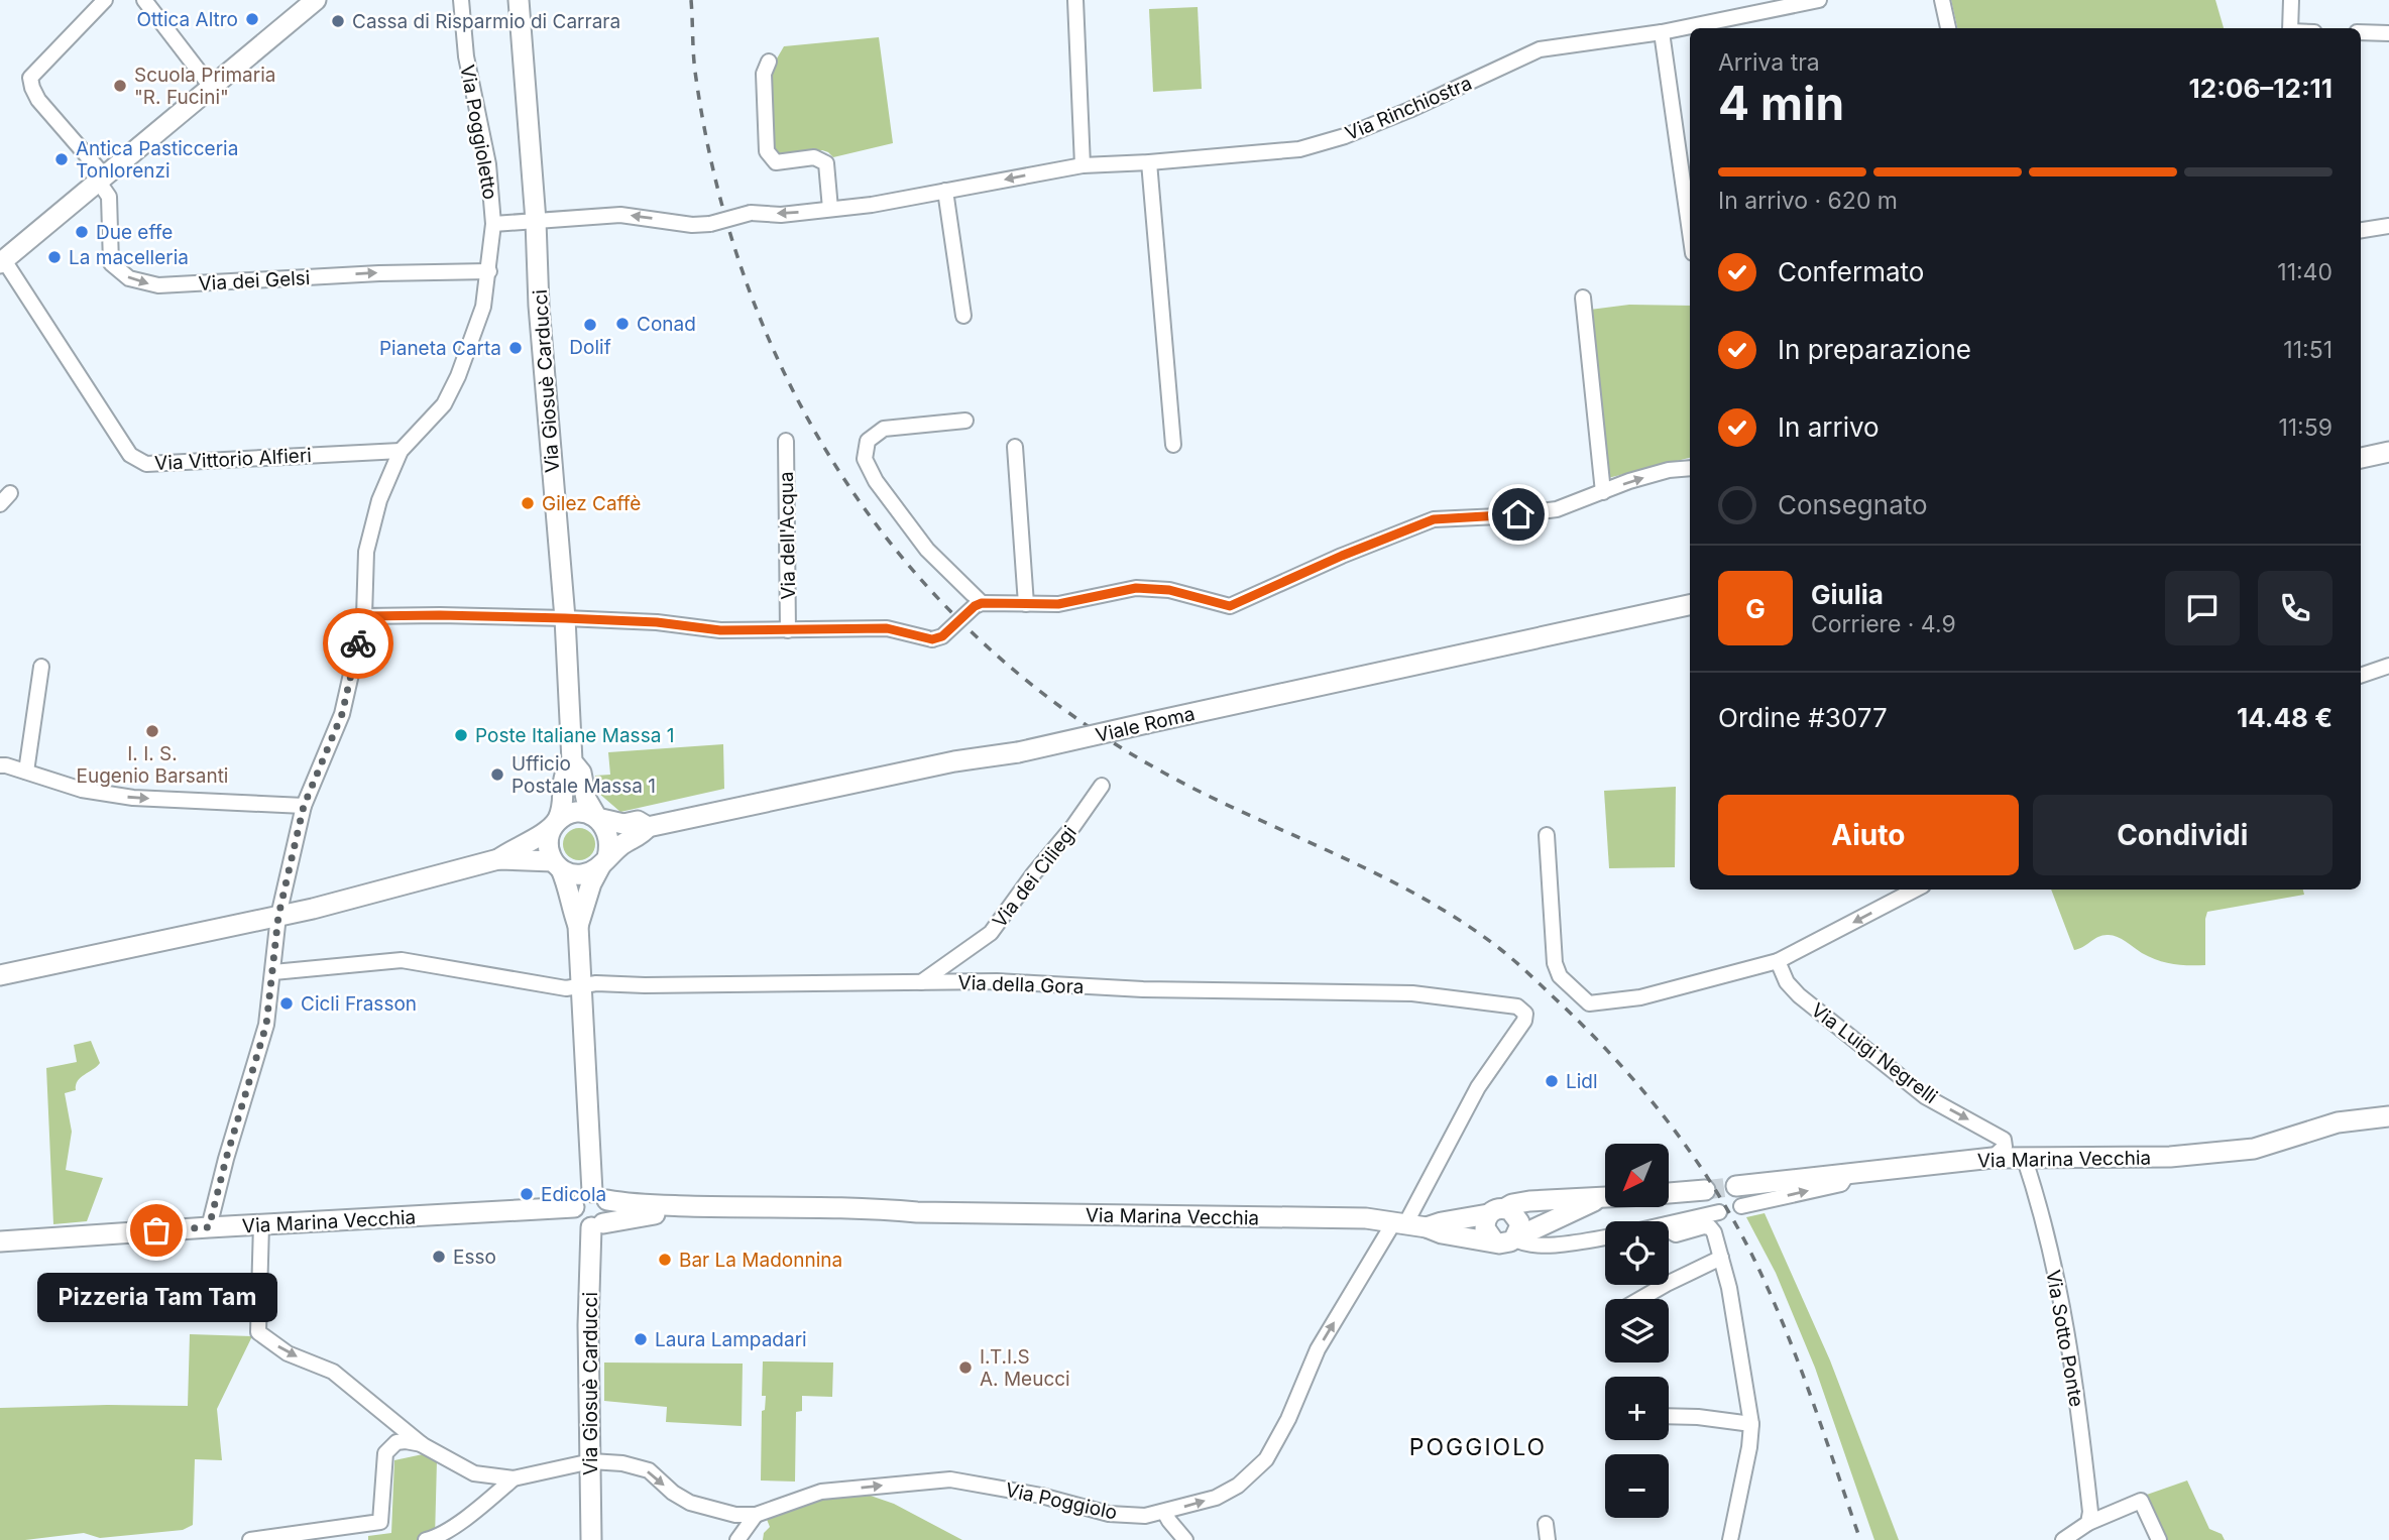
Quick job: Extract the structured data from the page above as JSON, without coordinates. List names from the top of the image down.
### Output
{
  "streets": {
    "main road": ["Via Giosuè Carducci", "Viale Roma", "Via Marina Vecchia"],
    "street": [
      "Via Rinchiostra",
      "Via Poggioletto",
      "Via dei Gelsi",
      "Via Vittorio Alfieri",
      "Via dell'Acqua",
      "Via dei Ciliegi",
      "Via della Gora",
      "Via Luigi Negrelli",
      "Via Sotto Ponte",
      "Via Poggiolo"
    ]
  },
  "crossings": [
    ["Via Rinchiostra", "Via Poggioletto"],
    ["Via Rinchiostra", "Via Giosuè Carducci"],
    ["Via Poggioletto", "Via dei Gelsi"],
    ["Via Poggioletto", "Via Vittorio Alfieri"],
    ["Via Poggioletto", "Via della Gora"],
    ["Via Poggioletto", "Via Marina Vecchia"],
    ["Via Giosuè Carducci", "Viale Roma"],
    ["Via Giosuè Carducci", "Via Marina Vecchia"],
    ["Via Giosuè Carducci", "Via Poggiolo"],
    ["Via dei Ciliegi", "Via della Gora"],
    ["Via della Gora", "Via Marina Vecchia"],
    ["Via della Gora", "Via Poggiolo"],
    ["Via Luigi Negrelli", "Via Marina Vecchia"],
    ["Via Marina Vecchia", "Via Sotto Ponte"],
    ["Via Marina Vecchia", "Via Poggiolo"]
  ],
  "one_way": ["Via dei Gelsi", "Via Luigi Negrelli", "Via Poggiolo"],
  "districts": ["POGGIOLO"],
  "places": [
    "Ottica Altro",
    "Cassa di Risparmio di Carrara",
    "Scuola Primaria \"R. Fucini\"",
    "Antica Pasticceria Tonlorenzi",
    "Due effe",
    "La macelleria",
    "Conad",
    "Dolif",
    "Pianeta Carta",
    "Gilez Caffè",
    "I. I. S. Eugenio Barsanti",
    "Poste Italiane Massa 1",
    "Ufficio Postale Massa 1",
    "Cicli Frasson",
    "Lidl",
    "Edicola",
    "Pizzeria Tam Tam",
    "Esso",
    "Bar La Madonnina",
    "Laura Lampadari",
    "I.T.I.S A. Meucci"
  ],
  "north": "bottom left",
  "page": {
    "heading": ["4 min", "Arriva tra", "12:06–12:11"],
    "panel": [
      "Giulia",
      "Corriere · 4.9",
      "Ordine #3077",
      "14.48 €"
    ],
    "bar": "In arrivo · 620 m",
    "list": [
      ["Confermato", "11:40"],
      ["In preparazione", "11:51"],
      ["In arrivo", "11:59"],
      "Consegnato"
    ],
    "round": "G",
    "buttons": ["Aiuto", "Condividi"],
    "map_buttons": ["+", "−"],
    "bubble": "Pizzeria Tam Tam"
  }
}
